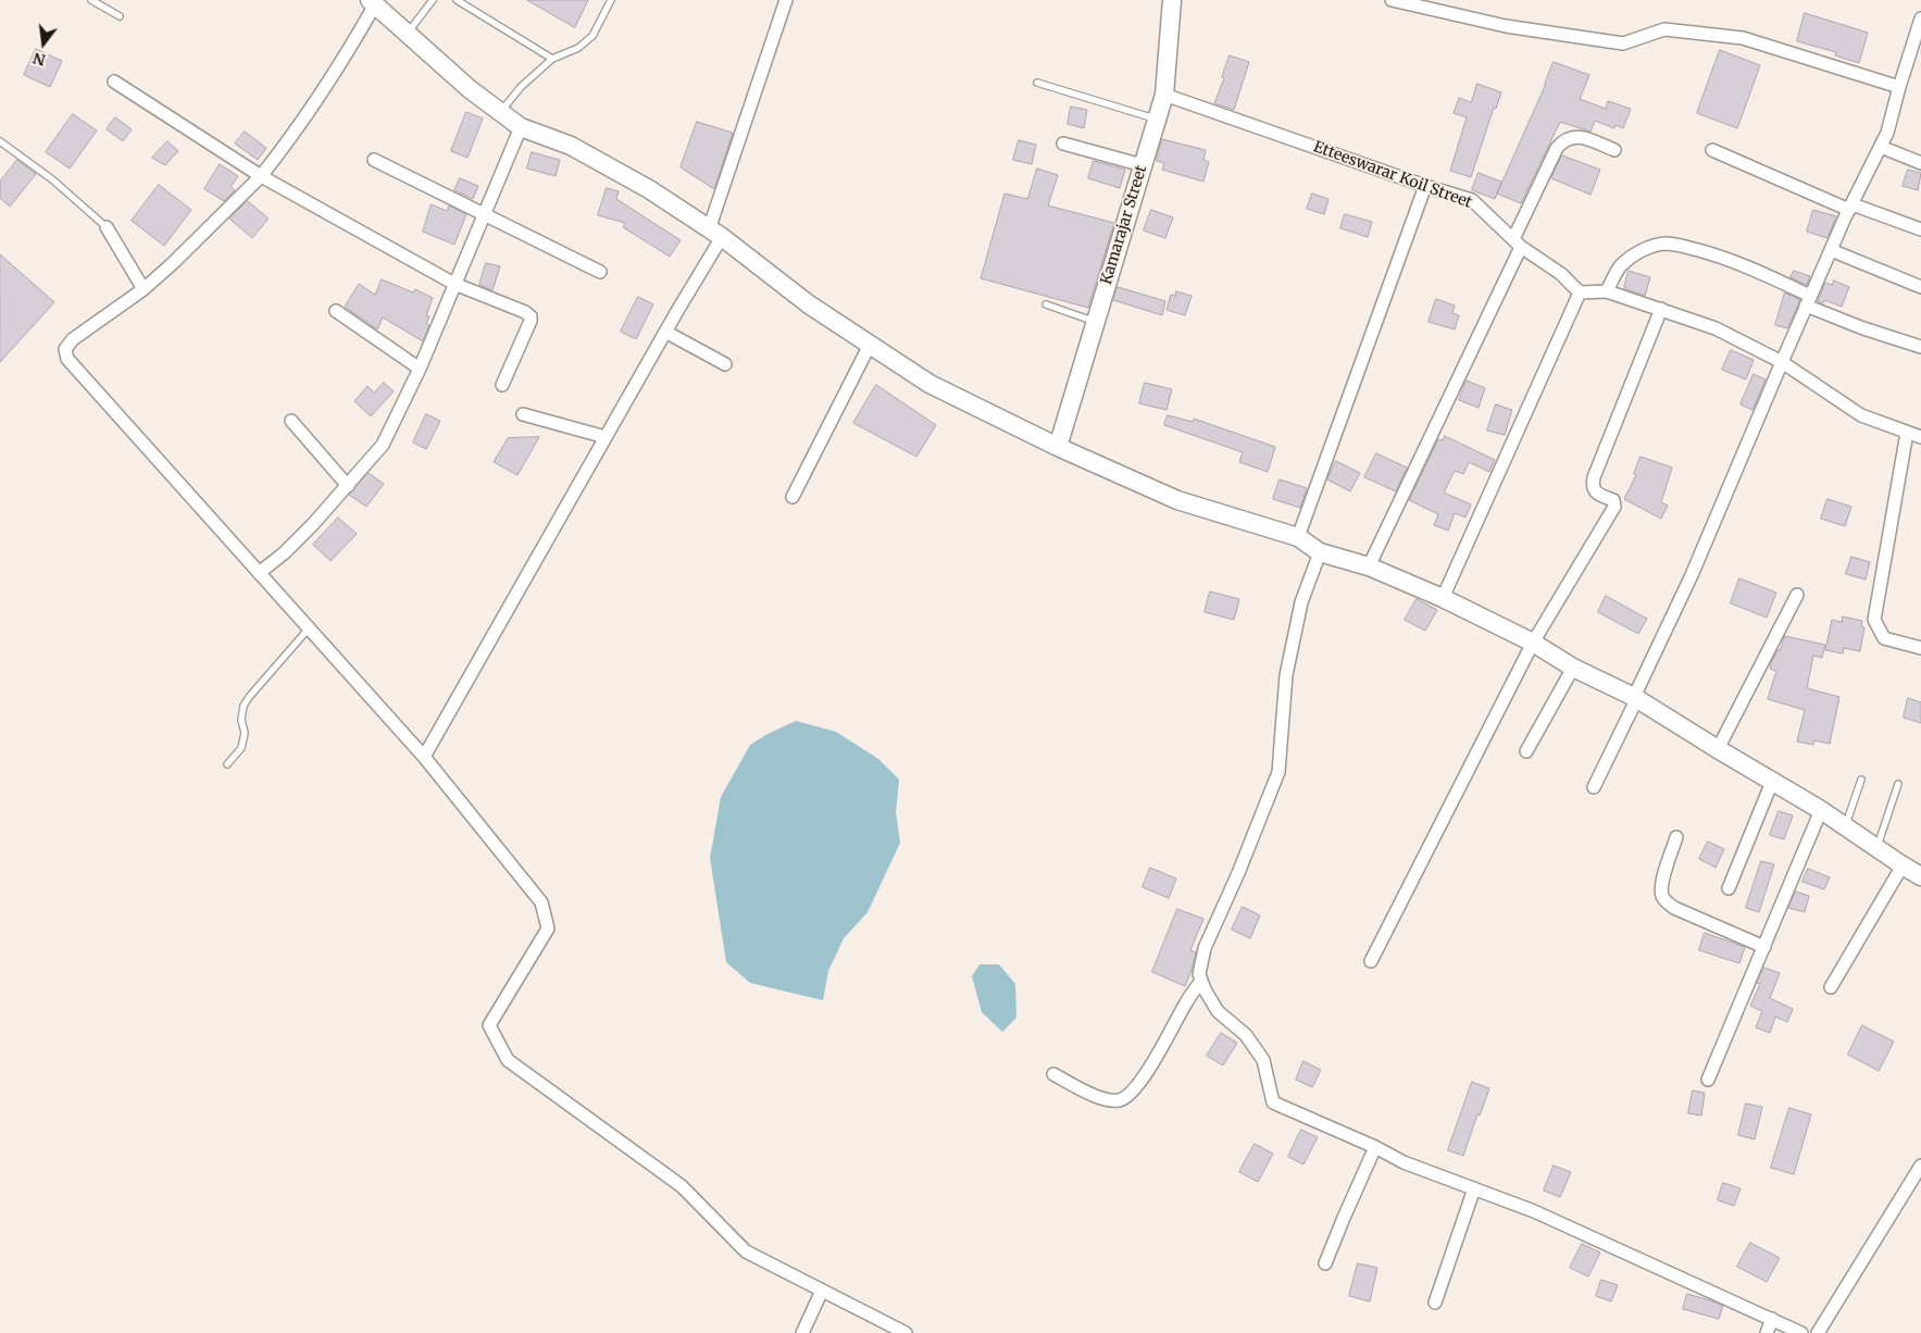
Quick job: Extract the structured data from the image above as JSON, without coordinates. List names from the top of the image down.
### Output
{
  "streets": {
    "street": ["Etteeswarar Koil Street", "Kamarajar Street"]
  },
  "crossings": [
    ["Etteeswarar Koil Street", "Kamarajar Street"]
  ],
  "north": "bottom"
}
